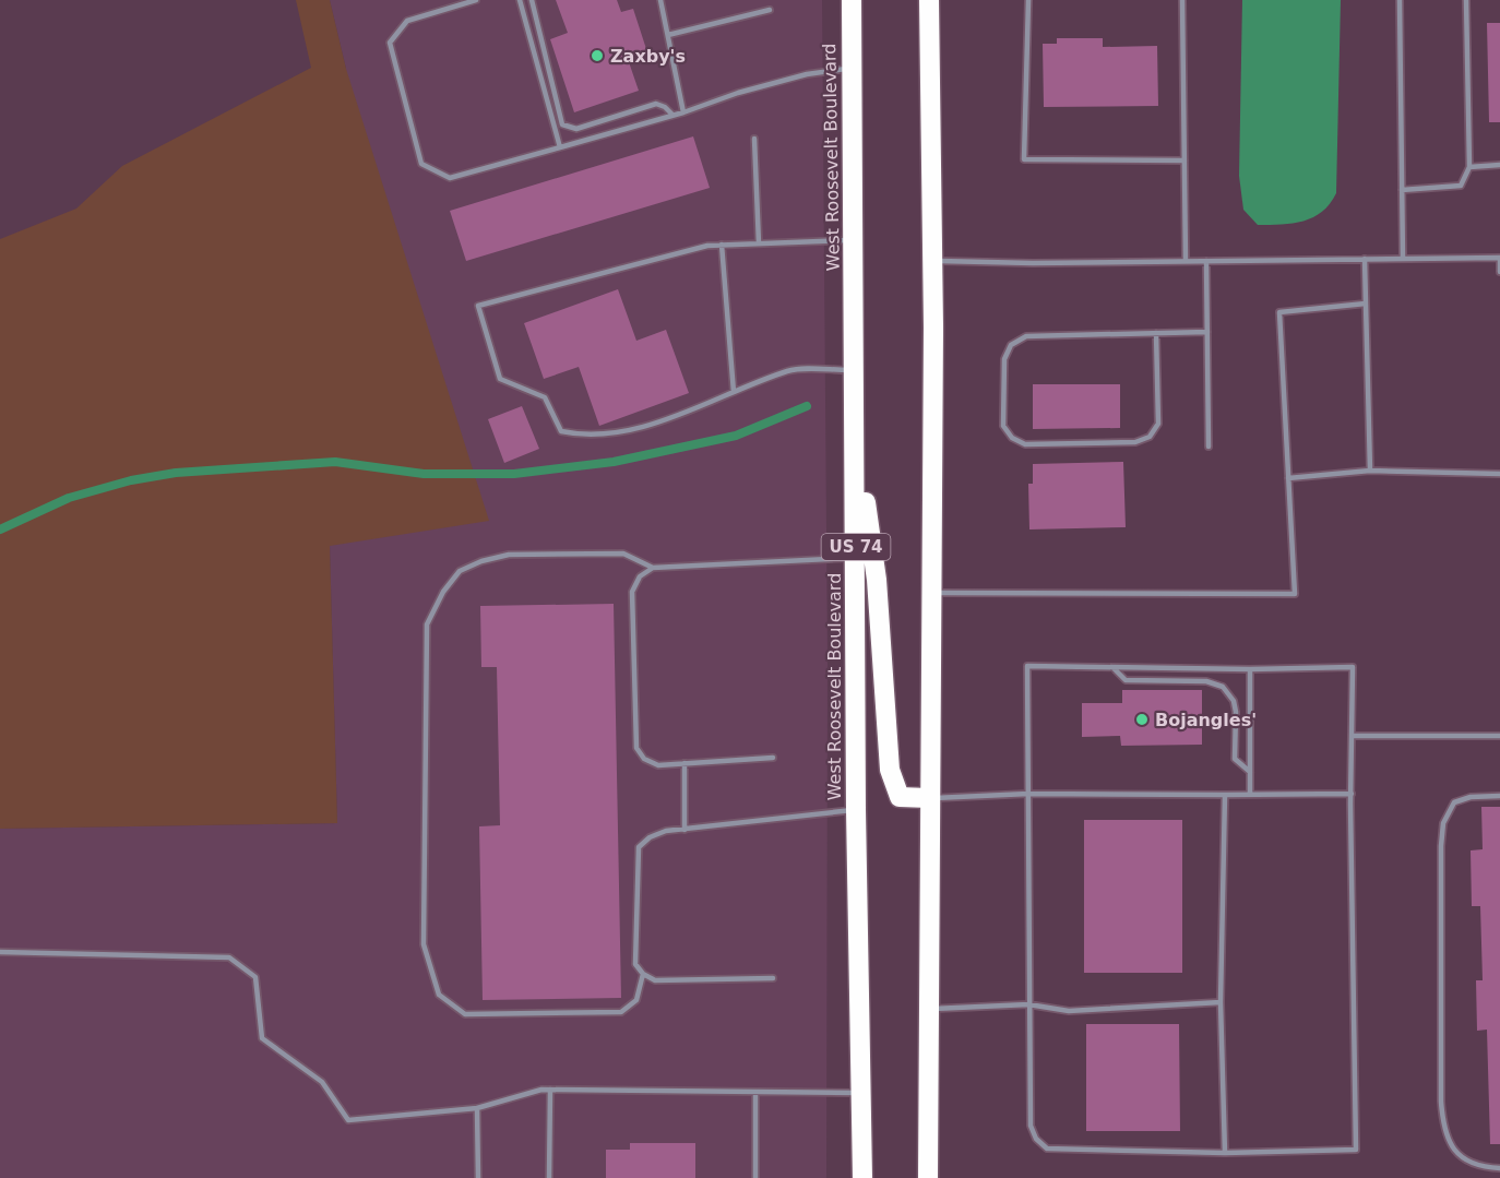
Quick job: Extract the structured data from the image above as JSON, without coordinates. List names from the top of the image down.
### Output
{
  "streets": {
    "highway": ["West Roosevelt Boulevard", "US 74"]
  },
  "places": ["Zaxby's", "Bojangles'"]
}
